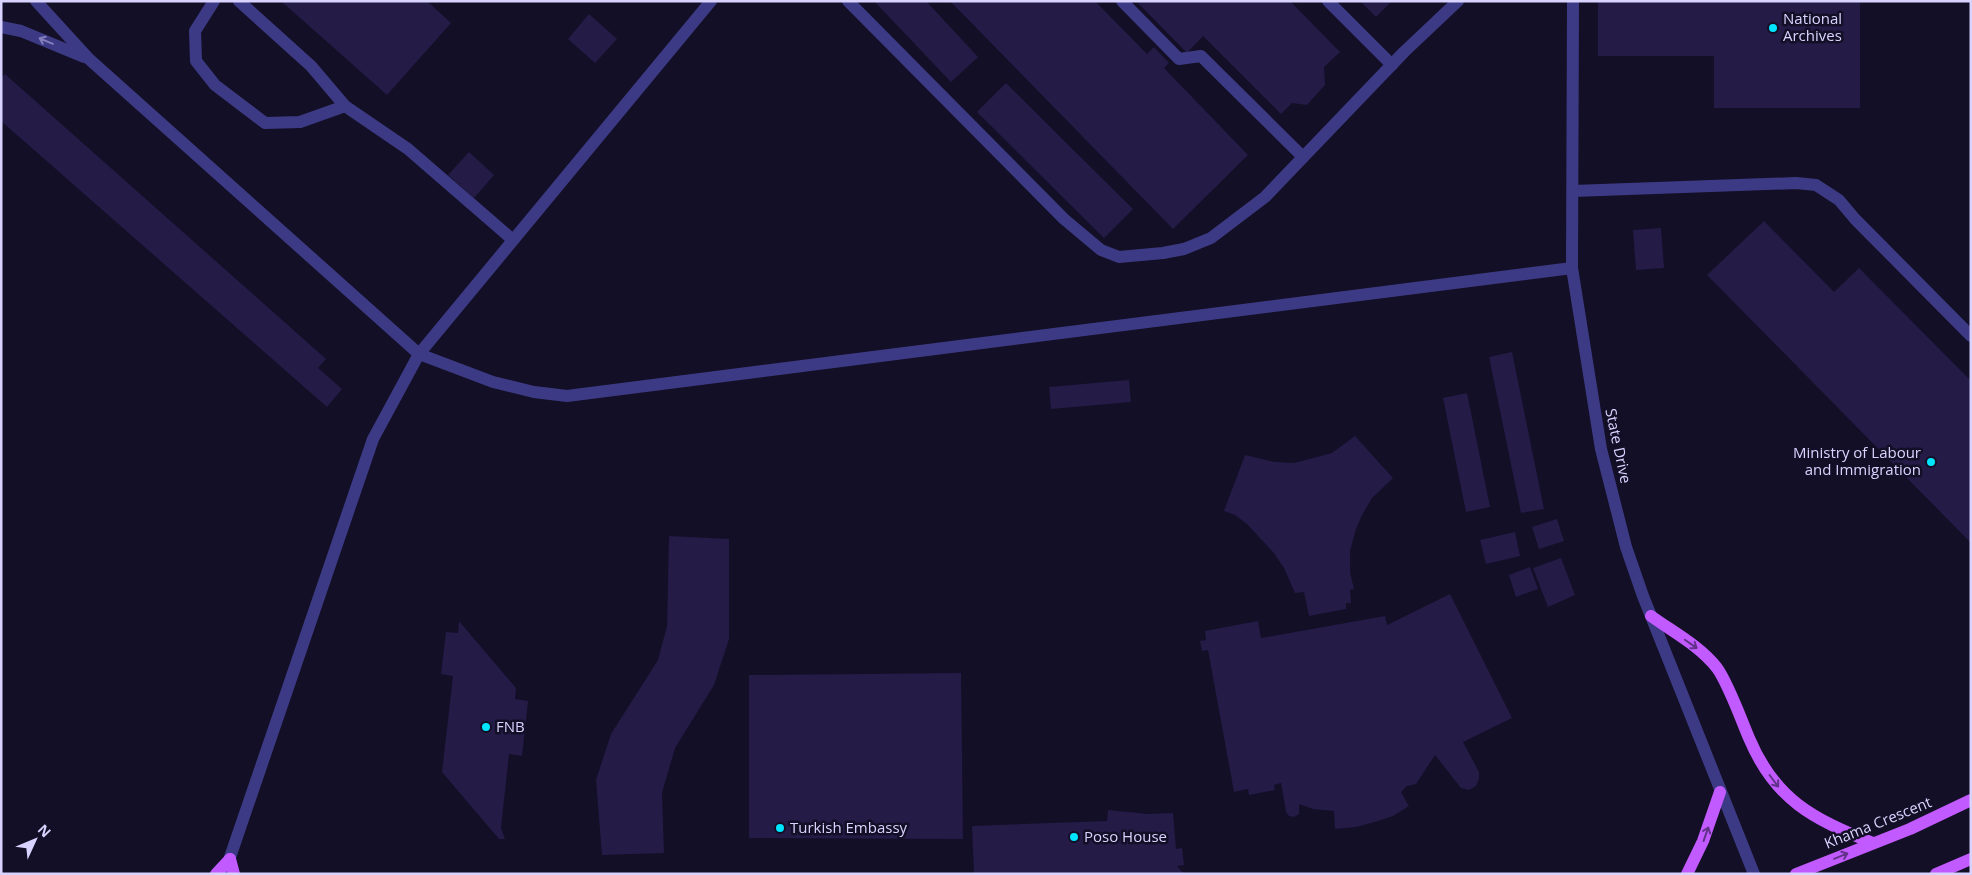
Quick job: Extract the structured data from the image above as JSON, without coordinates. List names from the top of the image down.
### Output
{
  "streets": {
    "main road": ["Khama Crescent"],
    "street": ["State Drive"]
  },
  "one_way": ["Khama Crescent"],
  "places": [
    "National Archives",
    "Ministry of Labour and Immigration",
    "FNB",
    "Turkish Embassy",
    "Poso House"
  ],
  "north": "top right"
}
